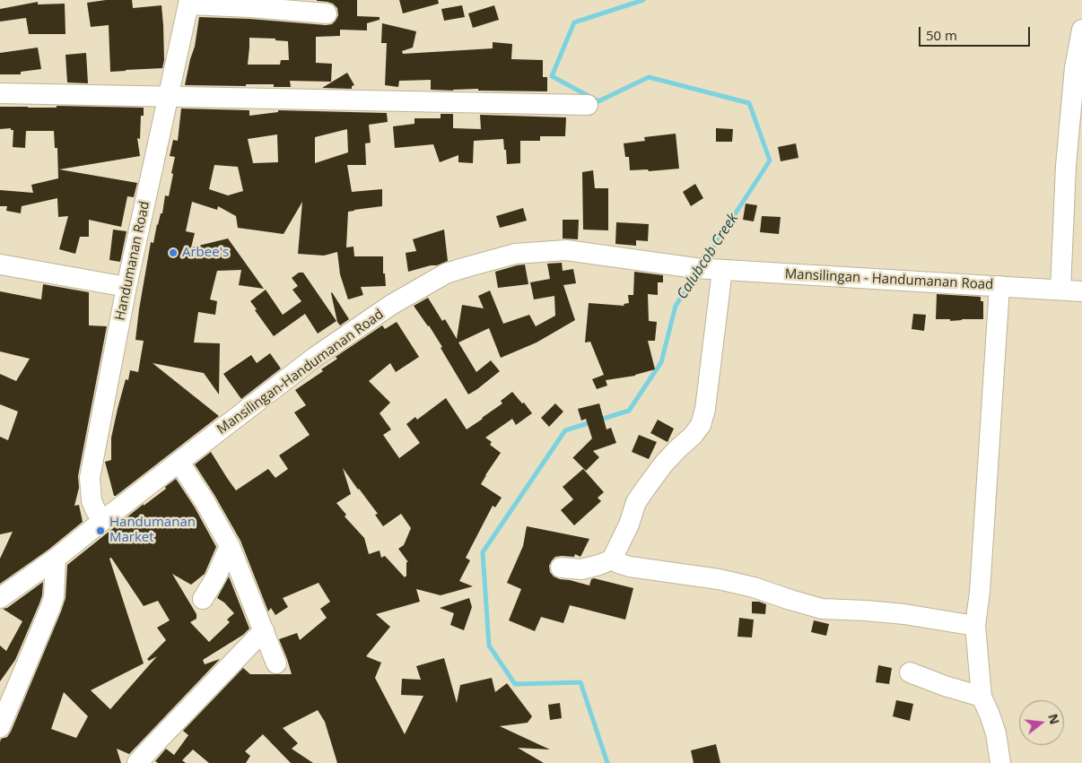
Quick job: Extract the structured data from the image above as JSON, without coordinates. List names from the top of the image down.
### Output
{
  "streets": {
    "street": ["Handumanan Road", "Mansilingan - Handumanan Road", "Mansilingan-Handumanan Road"]
  },
  "crossings": [
    ["Handumanan Road", "Mansilingan-Handumanan Road"],
    ["Mansilingan - Handumanan Road", "Mansilingan-Handumanan Road"]
  ],
  "water": ["Calubcob Creek"],
  "places": ["Arbee's", "Handumanan Market"],
  "scale_bar": "50 m",
  "north": "right"
}
